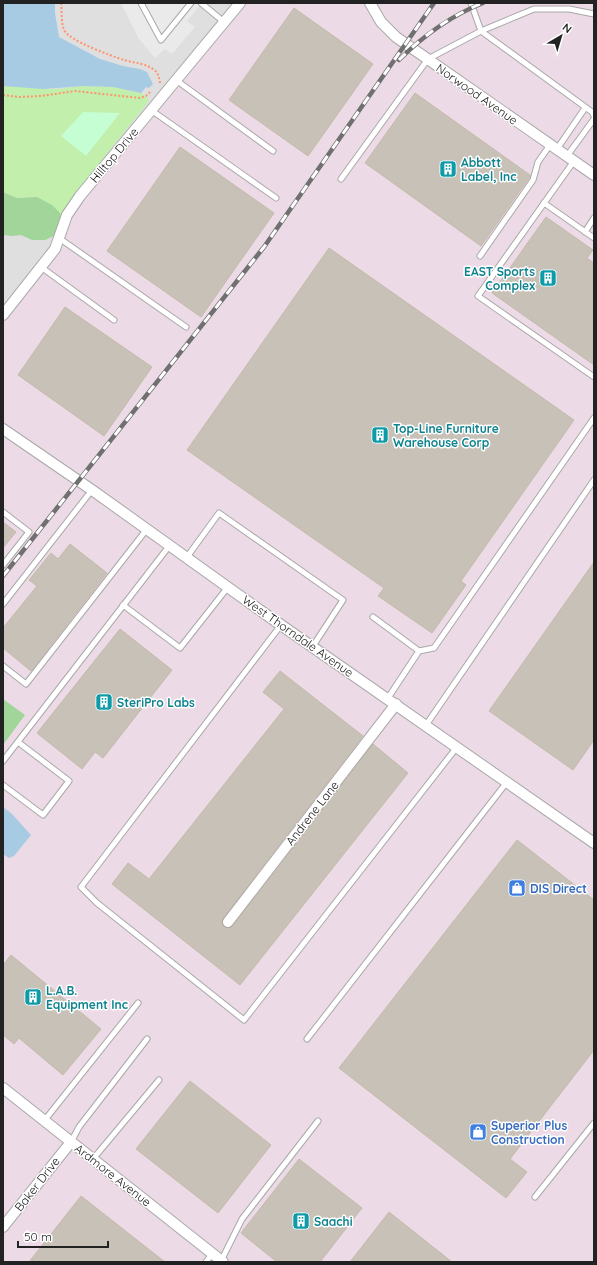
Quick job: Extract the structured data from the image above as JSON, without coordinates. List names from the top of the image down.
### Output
{
  "streets": {
    "street": [
      "Norwood Avenue",
      "Hilltop Drive",
      "West Thorndale Avenue",
      "Andrene Lane",
      "Ardmore Avenue",
      "Baker Drive"
    ]
  },
  "crossings": [
    ["West Thorndale Avenue", "Andrene Lane"],
    ["Ardmore Avenue", "Baker Drive"]
  ],
  "places": {
    "building": [
      "Abbott Label, Inc",
      "EAST Sports Complex",
      "Top-Line Furniture Warehouse Corp",
      "SteriPro Labs",
      "L.A.B. Equipment Inc",
      "Saachi"
    ],
    "shop": ["DIS Direct", "Superior Plus Construction"]
  },
  "scale_bar": "50 m",
  "north": "top right"
}
